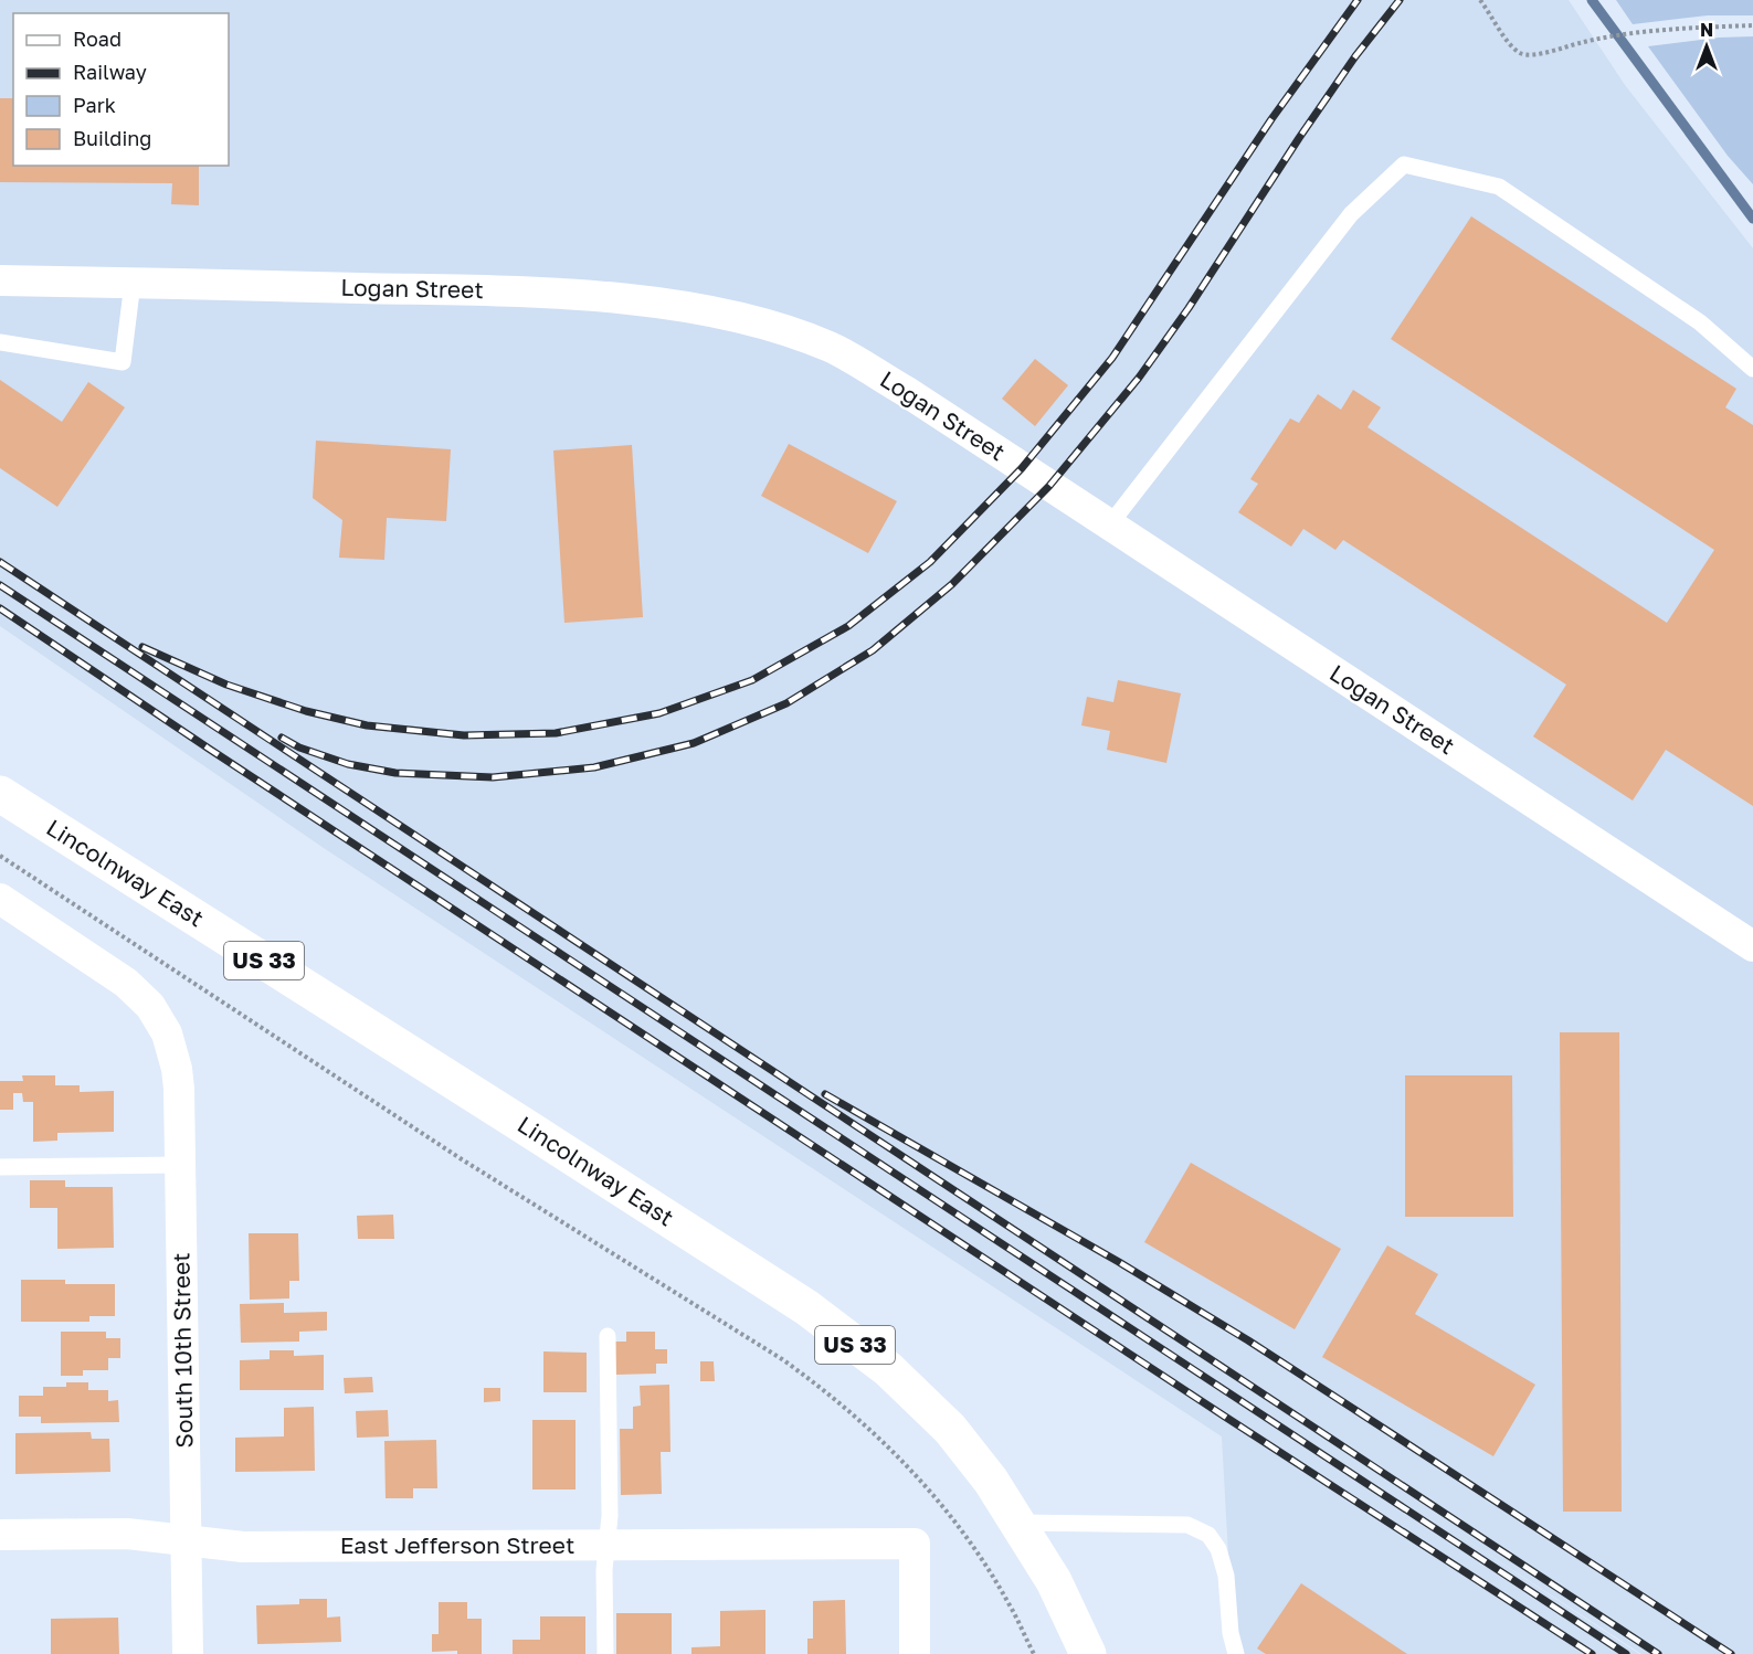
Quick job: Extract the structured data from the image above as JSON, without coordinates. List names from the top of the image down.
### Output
{
  "streets": {
    "highway": ["Lincolnway East", "US 33"],
    "street": ["Logan Street", "South 10th Street", "East Jefferson Street"]
  },
  "crossings": [
    ["South 10th Street", "East Jefferson Street"]
  ],
  "legend": [
    "Road",
    "Railway",
    "Park",
    "Building"
  ],
  "north": "top"
}
